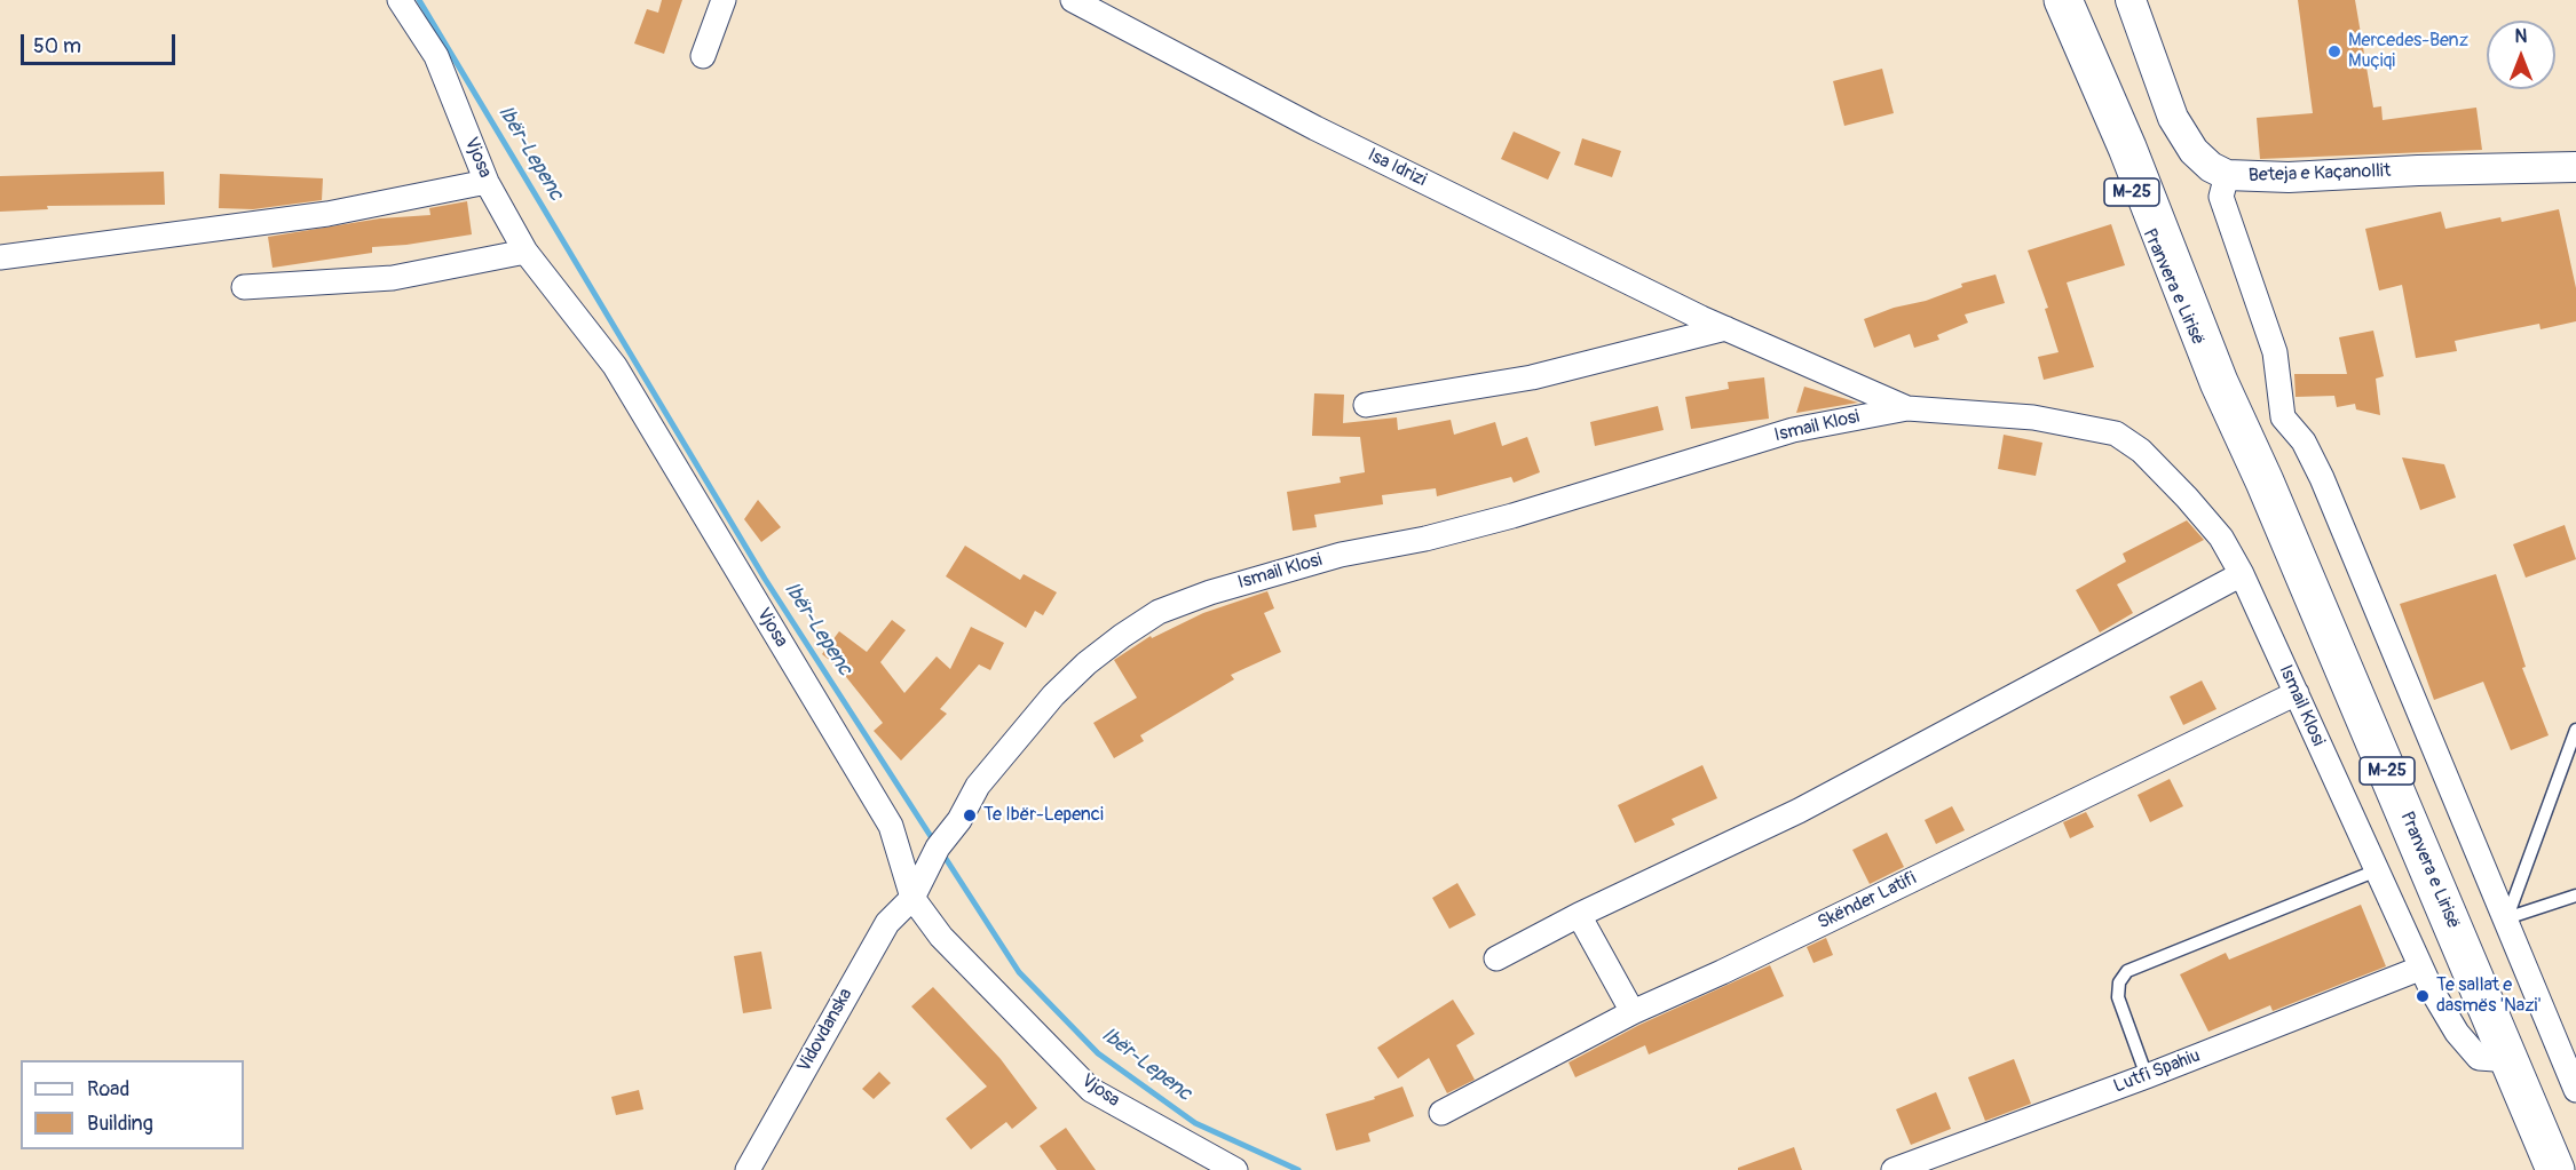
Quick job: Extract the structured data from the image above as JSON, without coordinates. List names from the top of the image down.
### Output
{
  "streets": {
    "main road": ["M-25", "Pranvera e Lirisë"],
    "street": [
      "Vjosa",
      "Isa Idrizi",
      "Beteja e Kaçanollit",
      "Ismail Klosi",
      "Skënder Latifi",
      "Vidovdanska",
      "Lutfi Spahiu"
    ]
  },
  "crossings": [
    ["Vjosa", "Ismail Klosi"],
    ["Vjosa", "Vidovdanska"],
    ["Isa Idrizi", "Ismail Klosi"],
    ["Pranvera e Lirisë", "Ismail Klosi"],
    ["Ismail Klosi", "Skënder Latifi"],
    ["Ismail Klosi", "Vidovdanska"],
    ["Ismail Klosi", "Lutfi Spahiu"]
  ],
  "water": ["Ibër-Lepenc"],
  "places": ["Mercedes-Benz Muçiqi", "Te Ibër-Lepenci", "Te sallat e dasmës 'Nazi'"],
  "legend": ["Road", "Building"],
  "scale_bar": "50 m",
  "north": "top"
}
